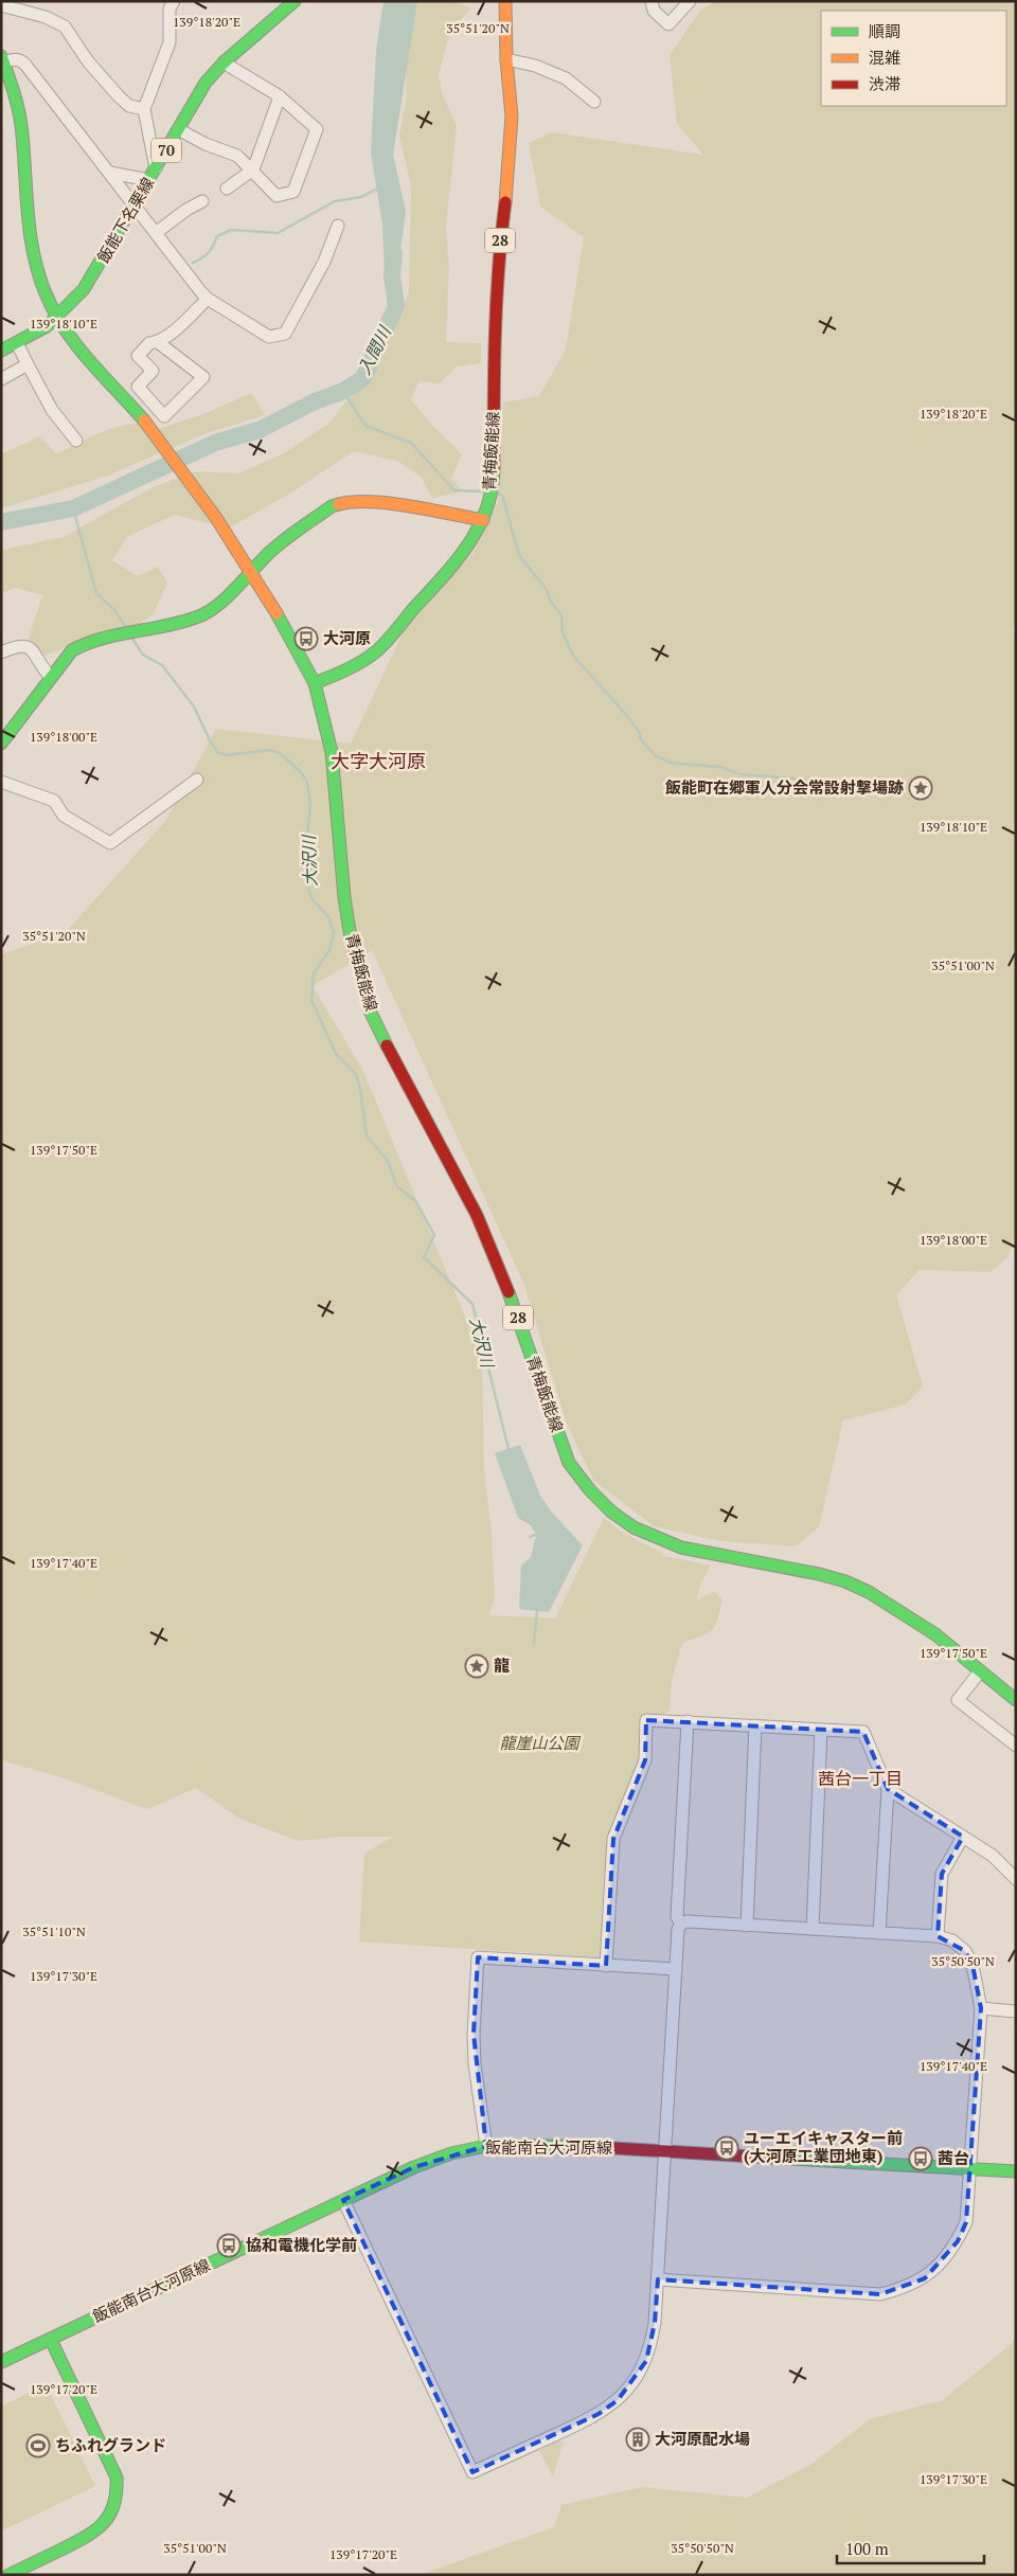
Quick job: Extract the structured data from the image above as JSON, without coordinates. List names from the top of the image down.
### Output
{
  "streets": {
    "street": [
      "70",
      "飯能下名栗線",
      "28",
      "青梅飯能線",
      "飯能南台大河原線"
    ]
  },
  "districts": ["大字大河原", "茜台一丁目"],
  "water": ["入間川", "大沢川"],
  "parks": ["龍崖山公園"],
  "places": {
    "bus stop": [
      "大河原",
      "ユーエイキャスター前 (大河原工業団地東)",
      "茜台",
      "協和電機化学前"
    ],
    "place": ["飯能町在郷軍人分会常設射撃場跡", "龍"],
    "building": ["大河原配水場"],
    "sports": ["ちふれグランド"]
  },
  "legend": ["順調", "混雑", "渋滞"],
  "scale_bar": "100 m",
  "coordinates": [
    "139°18'20\"E",
    "35°51'20\"N",
    "139°18'10\"E",
    "139°18'00\"E",
    "35°51'00\"N",
    "139°17'50\"E",
    "139°17'40\"E",
    "35°51'10\"N",
    "35°50'50\"N",
    "139°17'30\"E",
    "139°17'20\"E"
  ]
}
